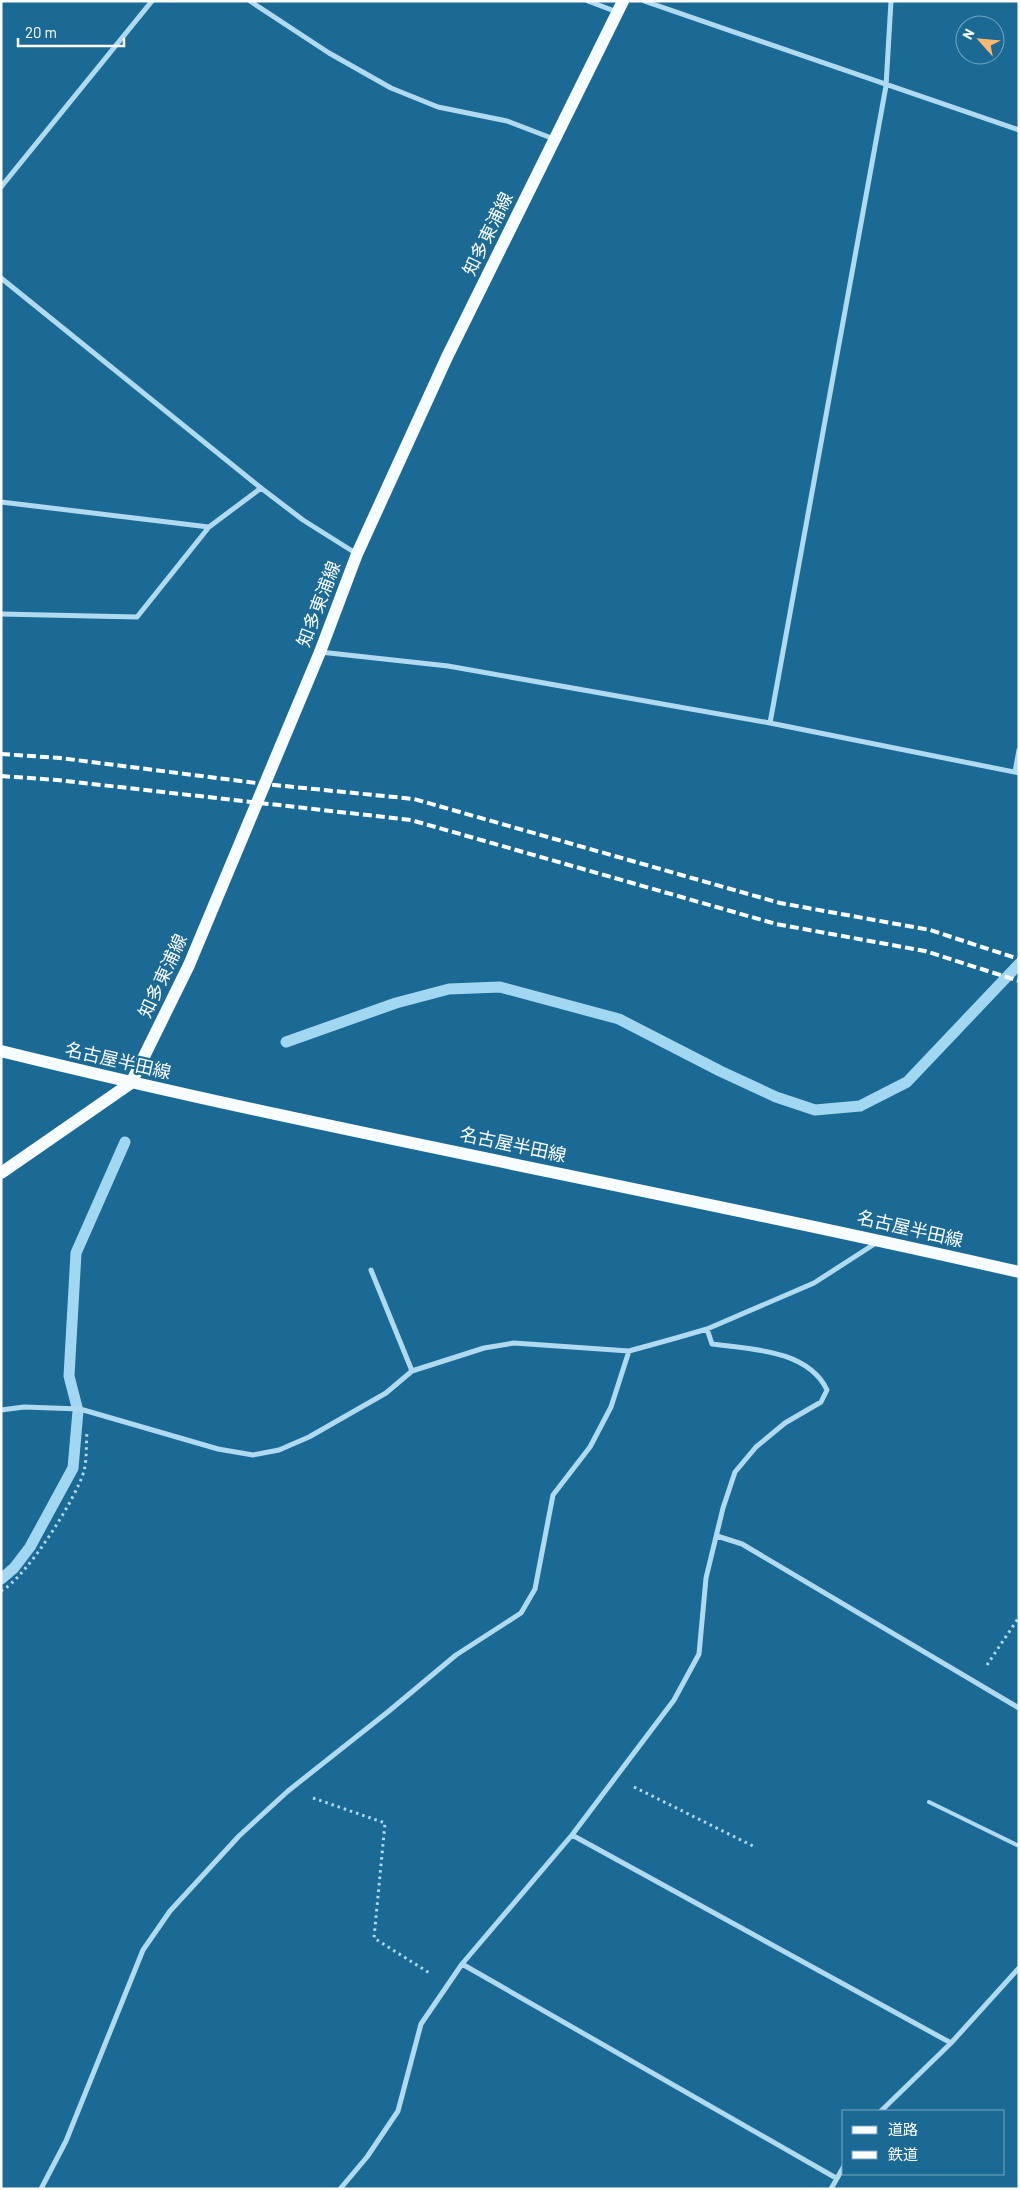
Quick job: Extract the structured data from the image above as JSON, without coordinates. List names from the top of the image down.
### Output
{
  "streets": {
    "main road": ["知多東浦線", "名古屋半田線"]
  },
  "crossings": [
    ["知多東浦線", "名古屋半田線"]
  ],
  "legend": ["道路", "鉄道"],
  "scale_bar": "20 m",
  "north": "top left"
}
